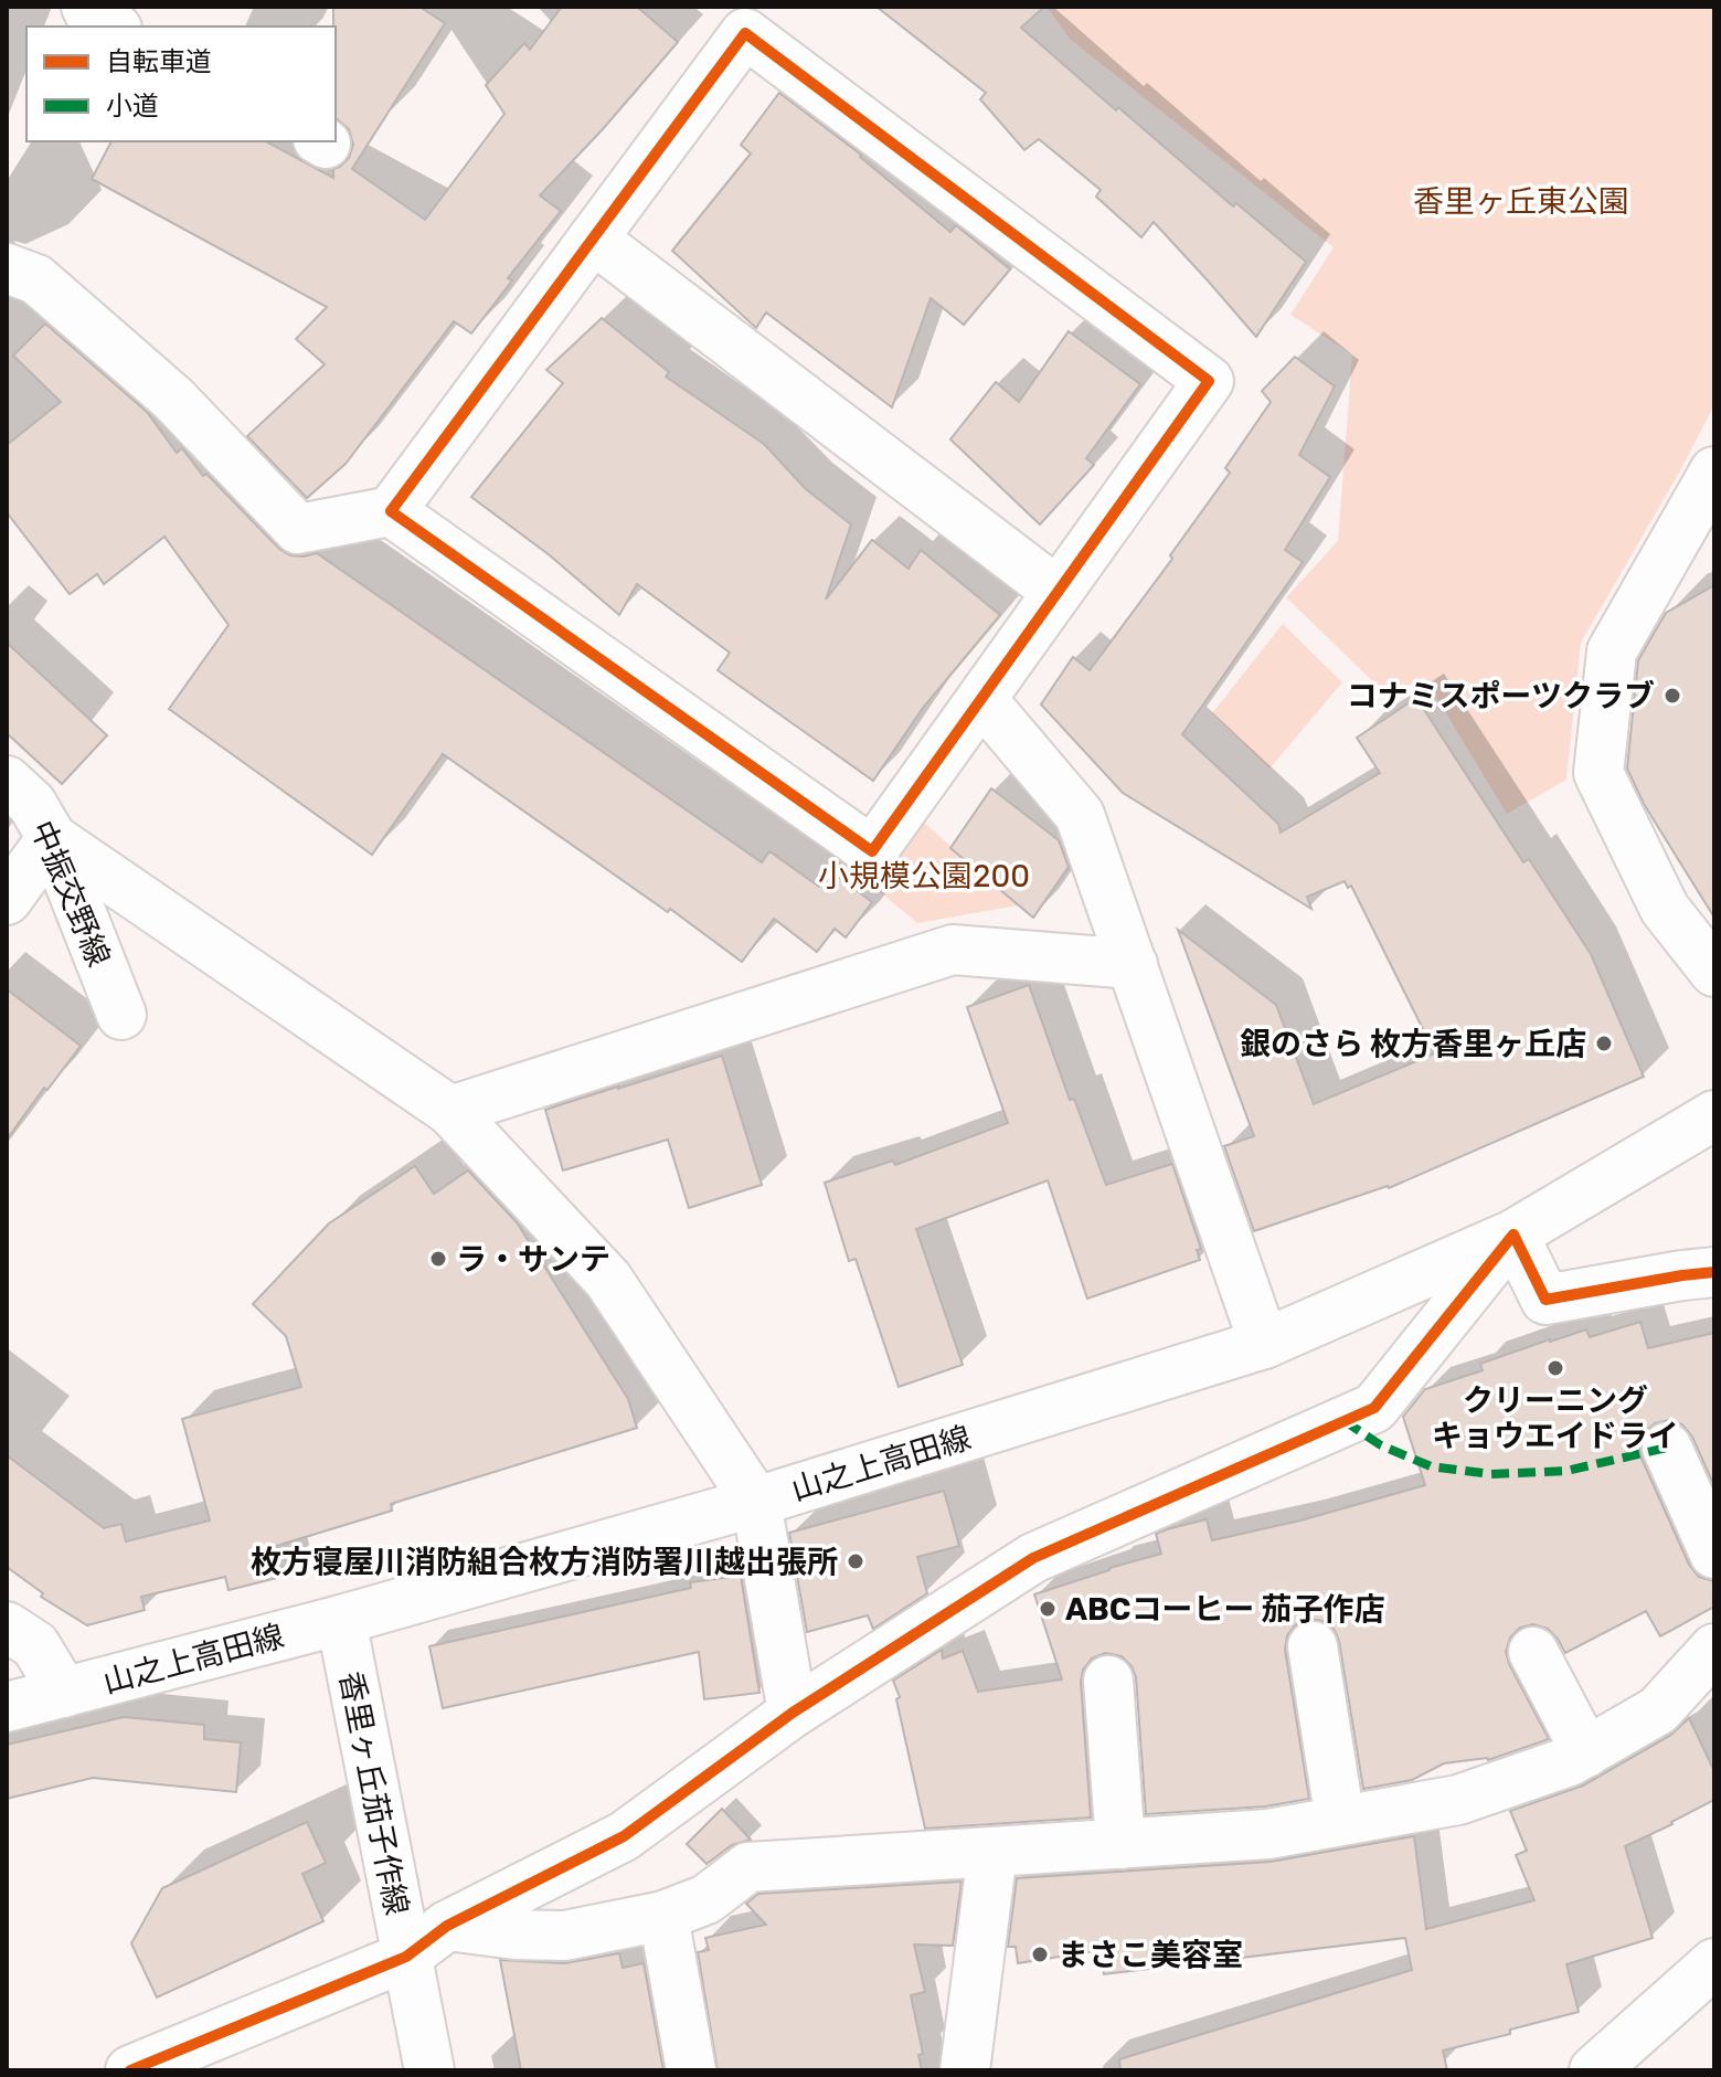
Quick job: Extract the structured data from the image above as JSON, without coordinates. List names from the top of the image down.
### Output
{
  "streets": {
    "street": ["中振交野線", "山之上高田線", "香里ヶ丘茄子作線"]
  },
  "crossings": [
    ["山之上高田線", "香里ヶ丘茄子作線"]
  ],
  "parks": ["香里ヶ丘東公園", "小規模公園200"],
  "places": [
    "コナミスポーツクラブ",
    "銀のさら 枚方香里ヶ丘店",
    "ラ・サンテ",
    "クリーニング キョウエイドライ",
    "枚方寝屋川消防組合枚方消防署川越出張所",
    "ABCコーヒー 茄子作店",
    "まさこ美容室"
  ],
  "legend": ["自転車道", "小道"]
}
